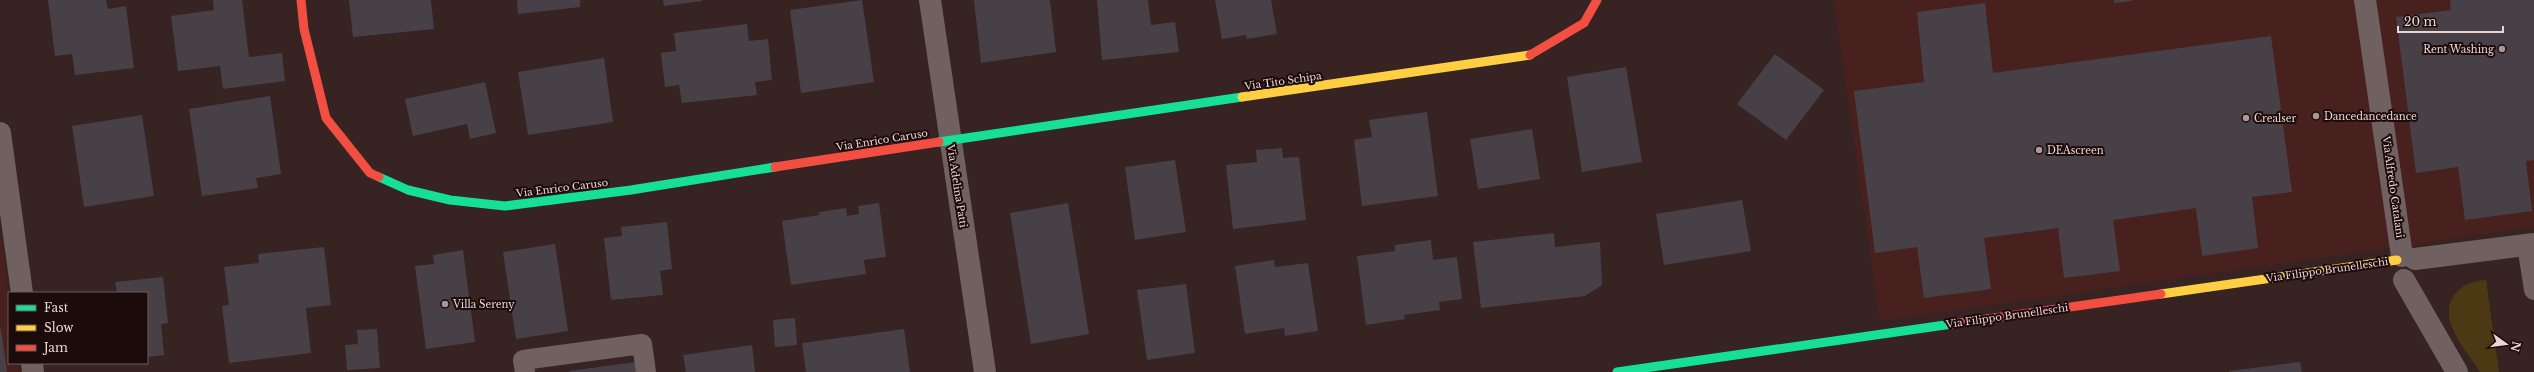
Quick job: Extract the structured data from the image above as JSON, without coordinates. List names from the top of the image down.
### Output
{
  "streets": {
    "street": [
      "Via Tito Schipa",
      "Via Enrico Caruso",
      "Via Adelina Patti",
      "Via Alfredo Catalani",
      "Via Filippo Brunelleschi"
    ]
  },
  "crossings": [
    ["Via Tito Schipa", "Via Enrico Caruso"],
    ["Via Tito Schipa", "Via Adelina Patti"],
    ["Via Enrico Caruso", "Via Adelina Patti"],
    ["Via Alfredo Catalani", "Via Filippo Brunelleschi"]
  ],
  "places": [
    "Rent Washing",
    "Dancedancedance",
    "Crealser",
    "DEAscreen",
    "Villa Sereny"
  ],
  "legend": ["Fast", "Slow", "Jam"],
  "scale_bar": "20 m",
  "north": "right"
}
